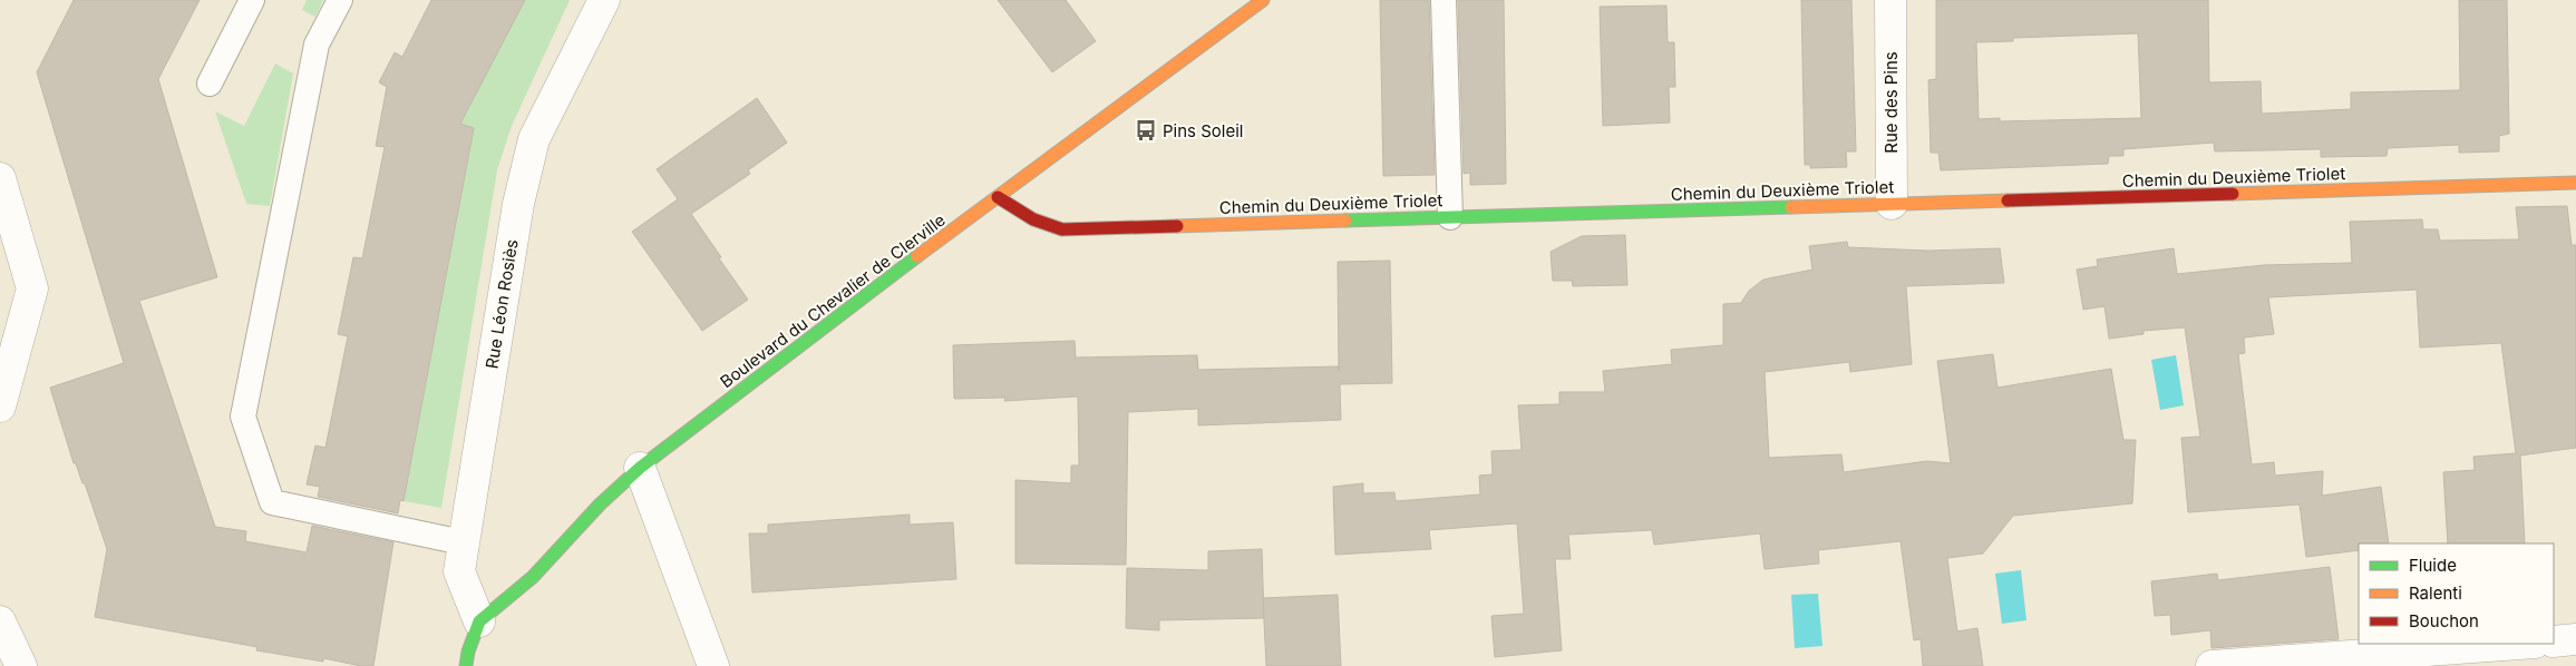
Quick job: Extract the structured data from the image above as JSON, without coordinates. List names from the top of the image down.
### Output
{
  "streets": {
    "street": [
      "Rue des Pins",
      "Chemin du Deuxième Triolet",
      "Boulevard du Chevalier de Clerville",
      "Rue Léon Rosiès"
    ]
  },
  "crossings": [
    ["Rue des Pins", "Chemin du Deuxième Triolet"],
    ["Chemin du Deuxième Triolet", "Boulevard du Chevalier de Clerville"],
    ["Boulevard du Chevalier de Clerville", "Rue Léon Rosiès"]
  ],
  "places": {
    "bus stop": ["Pins Soleil"]
  },
  "legend": ["Fluide", "Ralenti", "Bouchon"]
}
